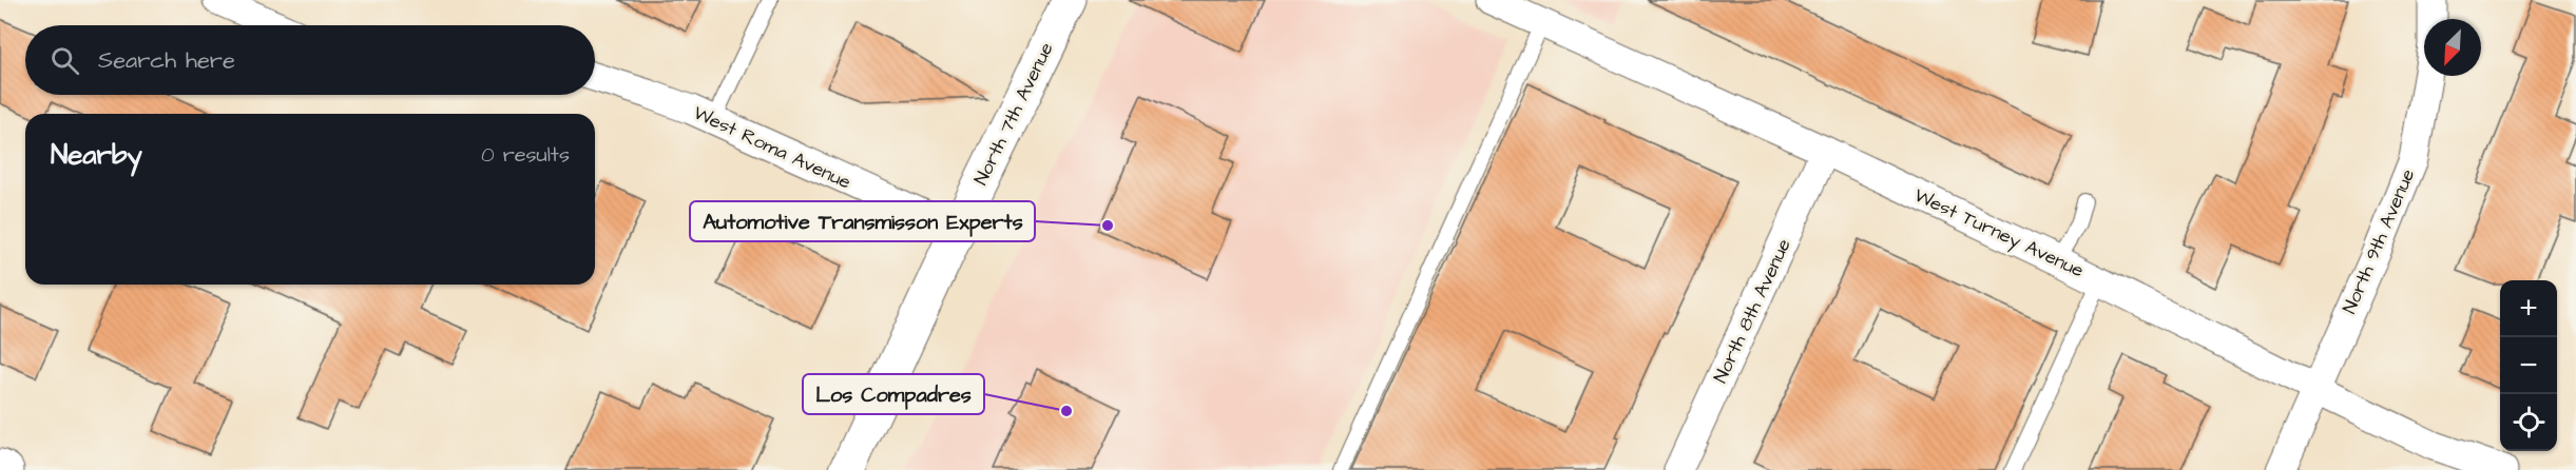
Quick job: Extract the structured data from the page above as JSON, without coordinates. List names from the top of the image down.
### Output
{
  "streets": {
    "main road": ["North 7th Avenue"],
    "street": [
      "West Roma Avenue",
      "West Turney Avenue",
      "North 9th Avenue",
      "North 8th Avenue"
    ]
  },
  "crossings": [
    ["North 7th Avenue", "West Roma Avenue"],
    ["West Turney Avenue", "North 9th Avenue"],
    ["West Turney Avenue", "North 8th Avenue"]
  ],
  "places": ["Automotive Transmisson Experts", "Los Compadres"],
  "north": "bottom left",
  "page": {
    "search": "Search here",
    "heading": ["Nearby", "0 results"],
    "map_buttons": ["+", "−"]
  }
}
